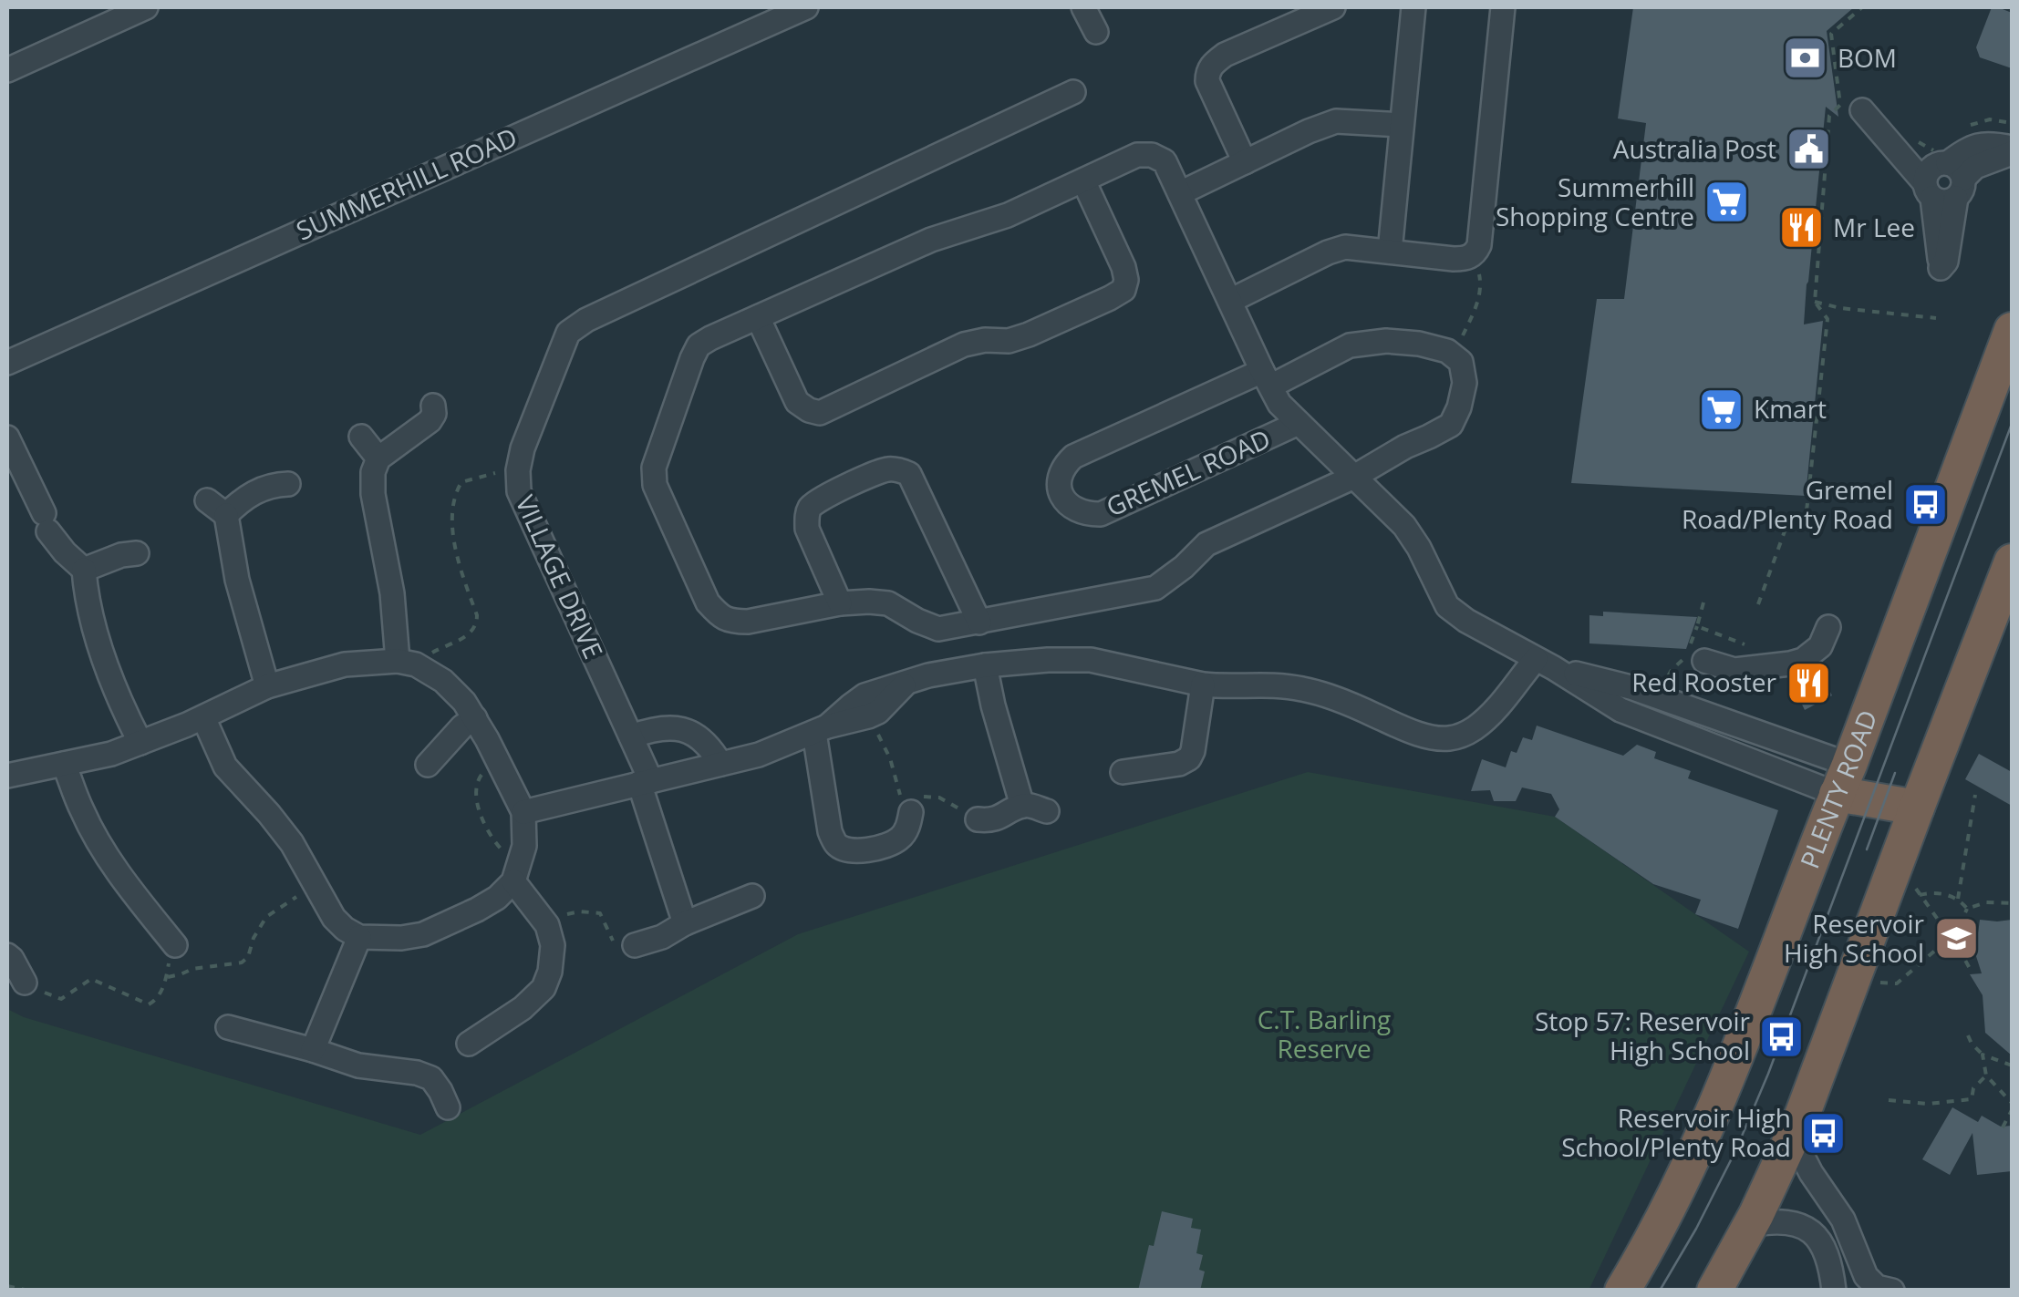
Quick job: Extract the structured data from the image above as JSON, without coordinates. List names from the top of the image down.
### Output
{
  "streets": {
    "highway": ["PLENTY ROAD"],
    "street": ["SUMMERHILL ROAD", "GREMEL ROAD", "VILLAGE DRIVE"]
  },
  "crossings": [
    ["GREMEL ROAD", "PLENTY ROAD"]
  ],
  "parks": ["C.T. Barling Reserve"],
  "places": {
    "bank": ["BOM"],
    "public building": ["Australia Post"],
    "supermarket": ["Summerhill Shopping Centre", "Kmart"],
    "restaurant": ["Mr Lee", "Red Rooster"],
    "bus stop": ["Gremel Road/Plenty Road", "Stop 57: Reservoir High School", "Reservoir High School/Plenty Road"],
    "school or university": ["Reservoir High School"]
  }
}
